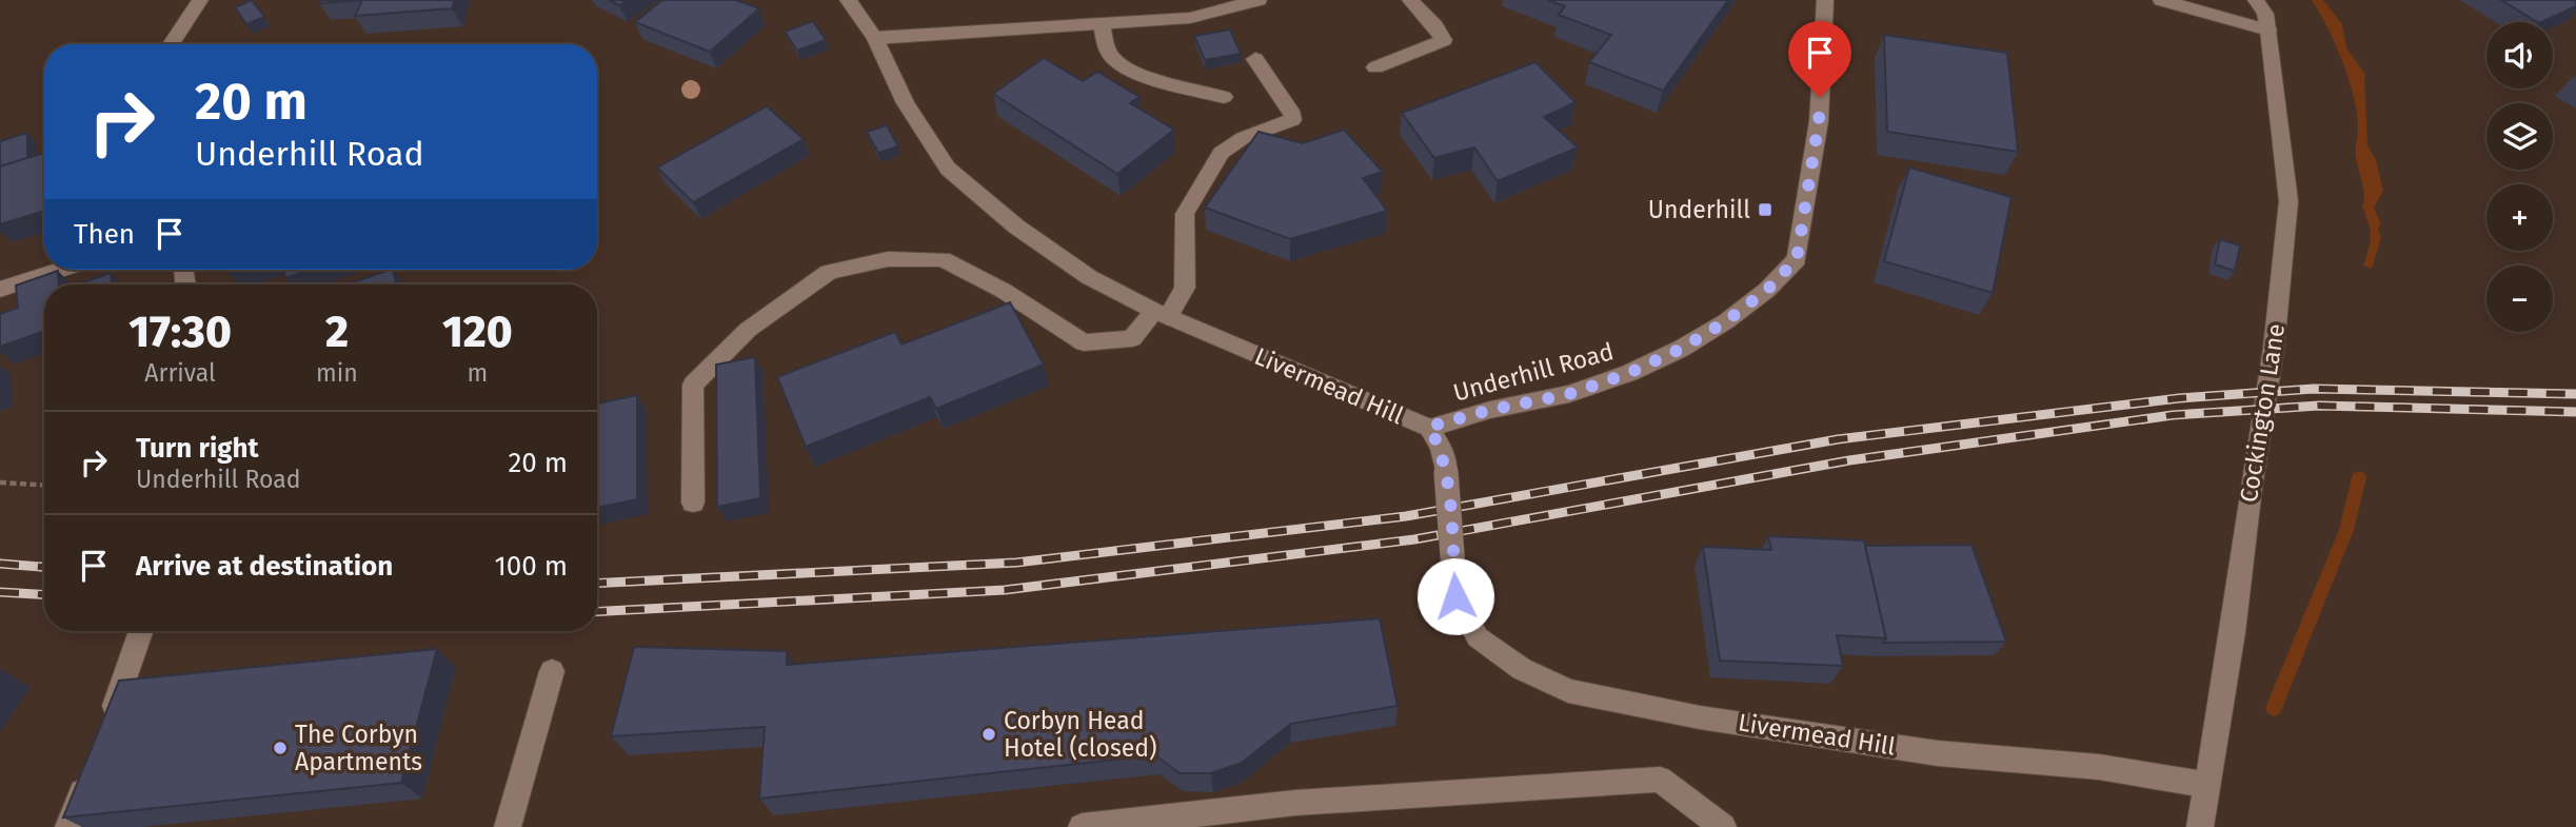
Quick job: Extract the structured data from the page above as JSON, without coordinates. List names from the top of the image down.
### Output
{
  "streets": {
    "street": ["Underhill Road", "Livermead Hill", "Cockington Lane"]
  },
  "crossings": [
    ["Underhill Road", "Livermead Hill"],
    ["Livermead Hill", "Cockington Lane"]
  ],
  "places": {
    "transit": ["Underhill"],
    "other": ["Corbyn Head Hotel (closed)", "The Corbyn Apartments"]
  },
  "page": {
    "map_buttons": ["+", "−"],
    "turn": ["20 m", "Underhill Road"],
    "then": "Then",
    "eta": [
      "17:30",
      "Arrival",
      "2",
      "min",
      "120",
      "m"
    ],
    "list": [
      {
        "name": "Turn right",
        "note": "Underhill Road",
        "value": "20 m"
      },
      {
        "name": "Arrive at destination",
        "value": "100 m"
      }
    ]
  }
}
